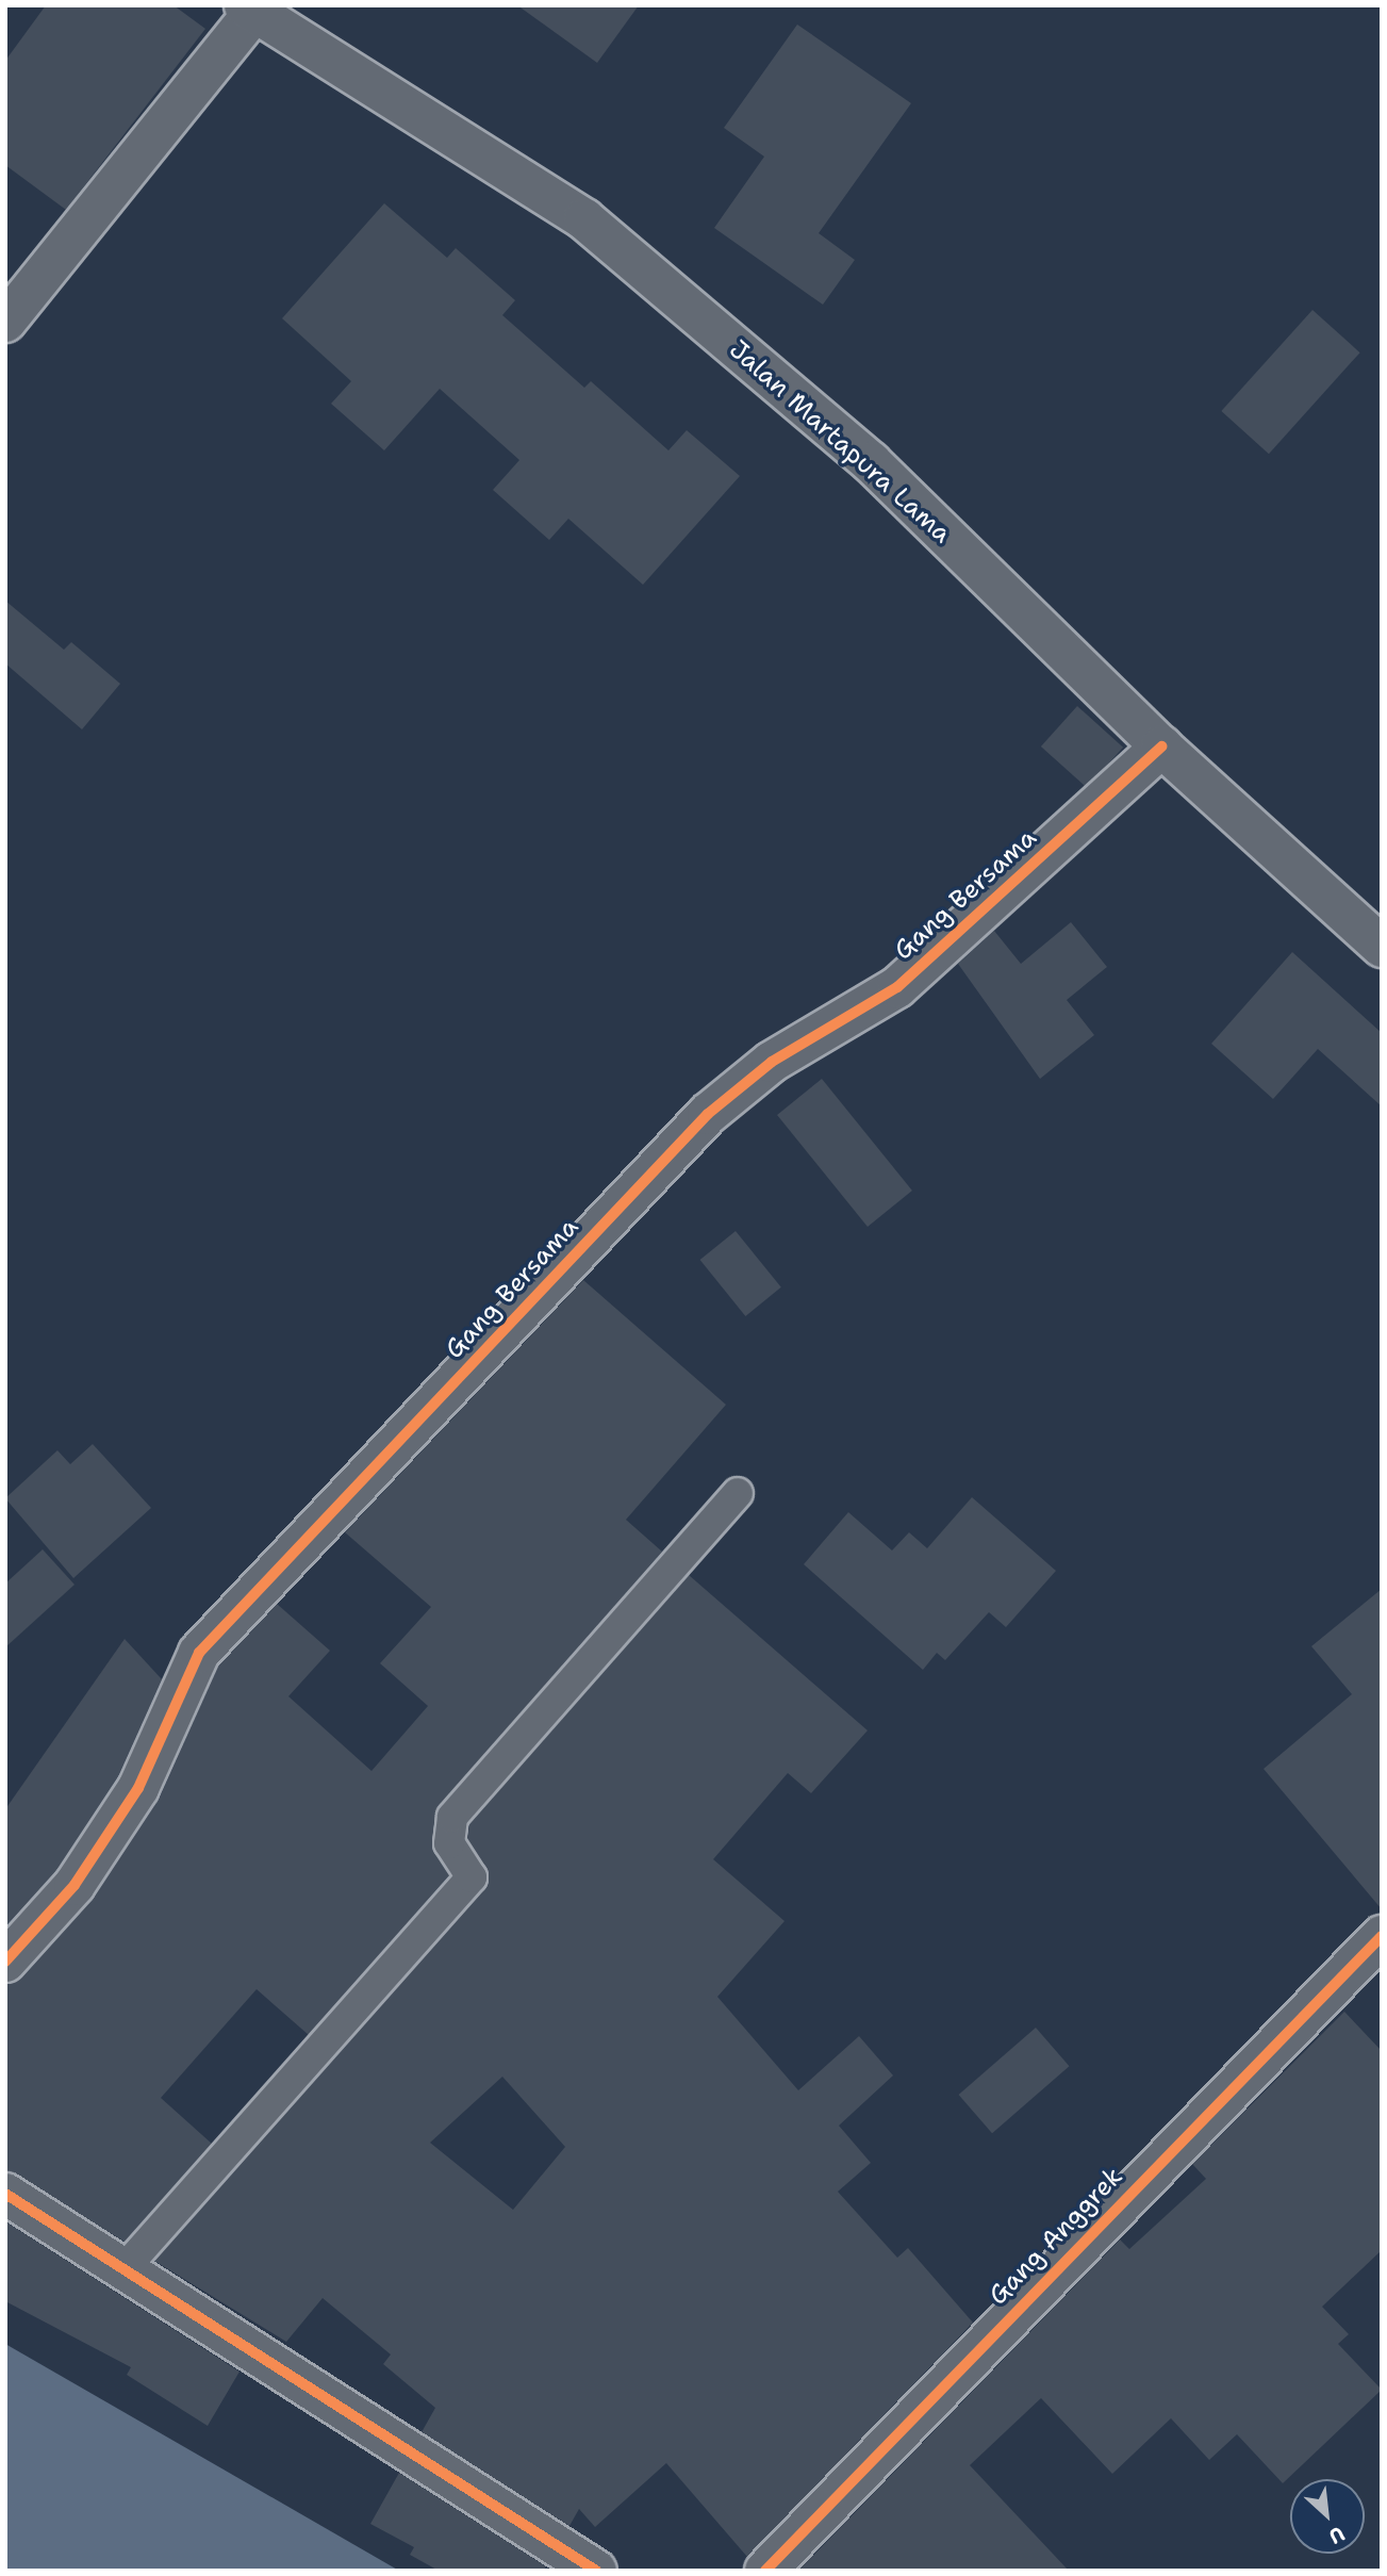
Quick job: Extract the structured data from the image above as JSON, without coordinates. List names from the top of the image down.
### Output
{
  "streets": {
    "street": ["Jalan Martapura Lama", "Gang Bersama", "Gang Anggrek"]
  },
  "crossings": [
    ["Jalan Martapura Lama", "Gang Bersama"]
  ],
  "north": "bottom right"
}
